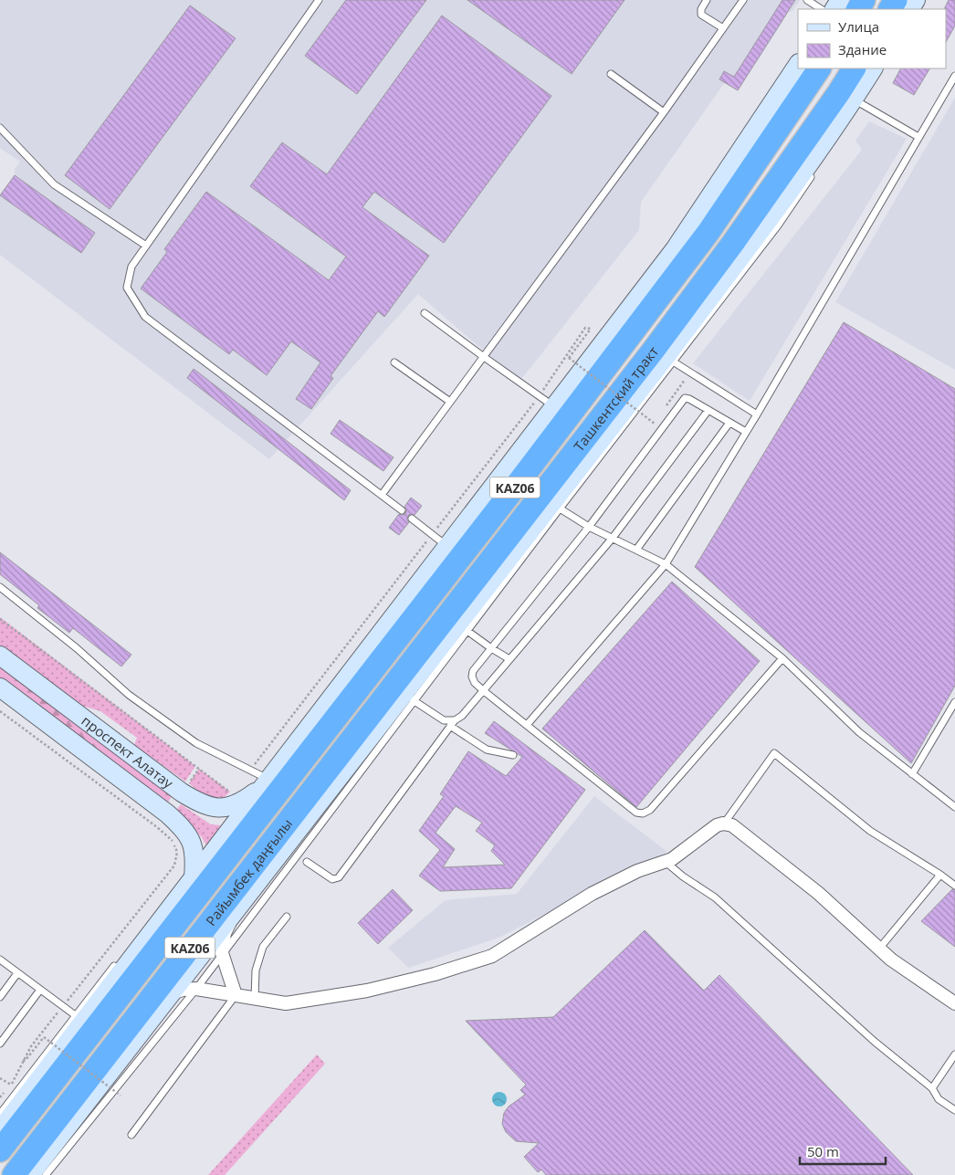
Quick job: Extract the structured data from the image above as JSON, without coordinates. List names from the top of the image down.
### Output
{
  "streets": {
    "highway": ["Ташкентский тракт", "KАZ06", "Райымбек даңғылы"],
    "main road": ["проспект Алатау"]
  },
  "crossings": [
    ["Ташкентский тракт", "Райымбек даңғылы"],
    ["KАZ06", "проспект Алатау"],
    ["KАZ06", "Райымбек даңғылы"],
    ["проспект Алатау", "Райымбек даңғылы"]
  ],
  "legend": ["Улица", "Здание"],
  "scale_bar": "50 m"
}
